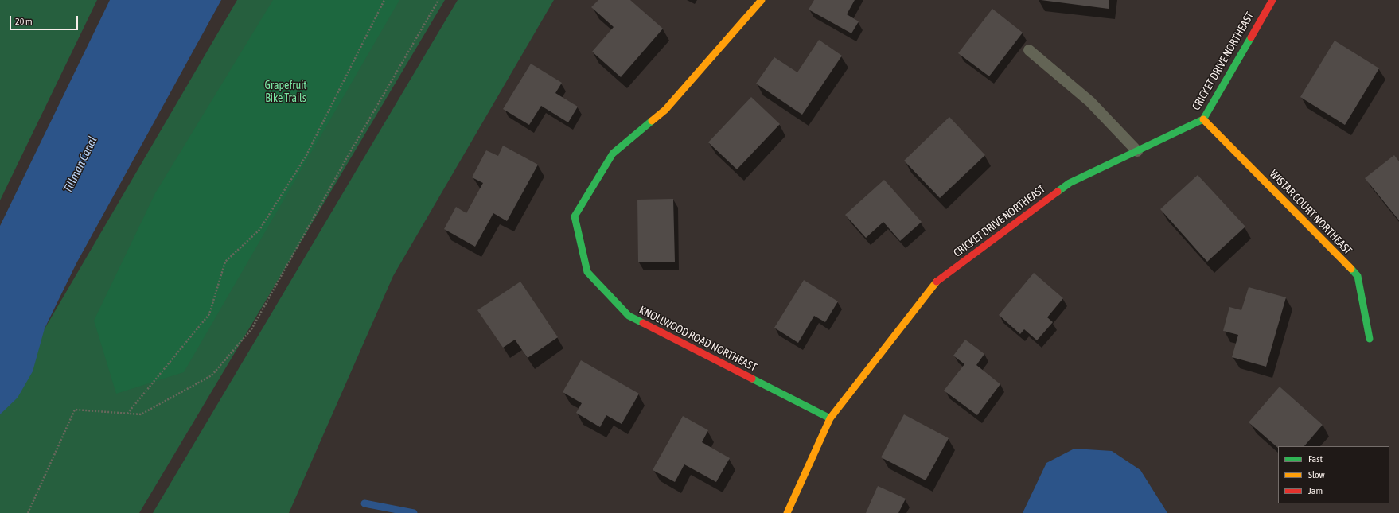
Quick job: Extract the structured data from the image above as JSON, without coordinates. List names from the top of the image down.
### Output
{
  "streets": {
    "street": ["CRICKET DRIVE NORTHEAST", "WISTAR COURT NORTHEAST", "KNOLLWOOD ROAD NORTHEAST"]
  },
  "crossings": [
    ["CRICKET DRIVE NORTHEAST", "WISTAR COURT NORTHEAST"],
    ["CRICKET DRIVE NORTHEAST", "KNOLLWOOD ROAD NORTHEAST"]
  ],
  "water": ["Tillman Canal"],
  "parks": ["Grapefruit Bike Trails"],
  "legend": ["Fast", "Slow", "Jam"],
  "scale_bar": "20 m"
}
